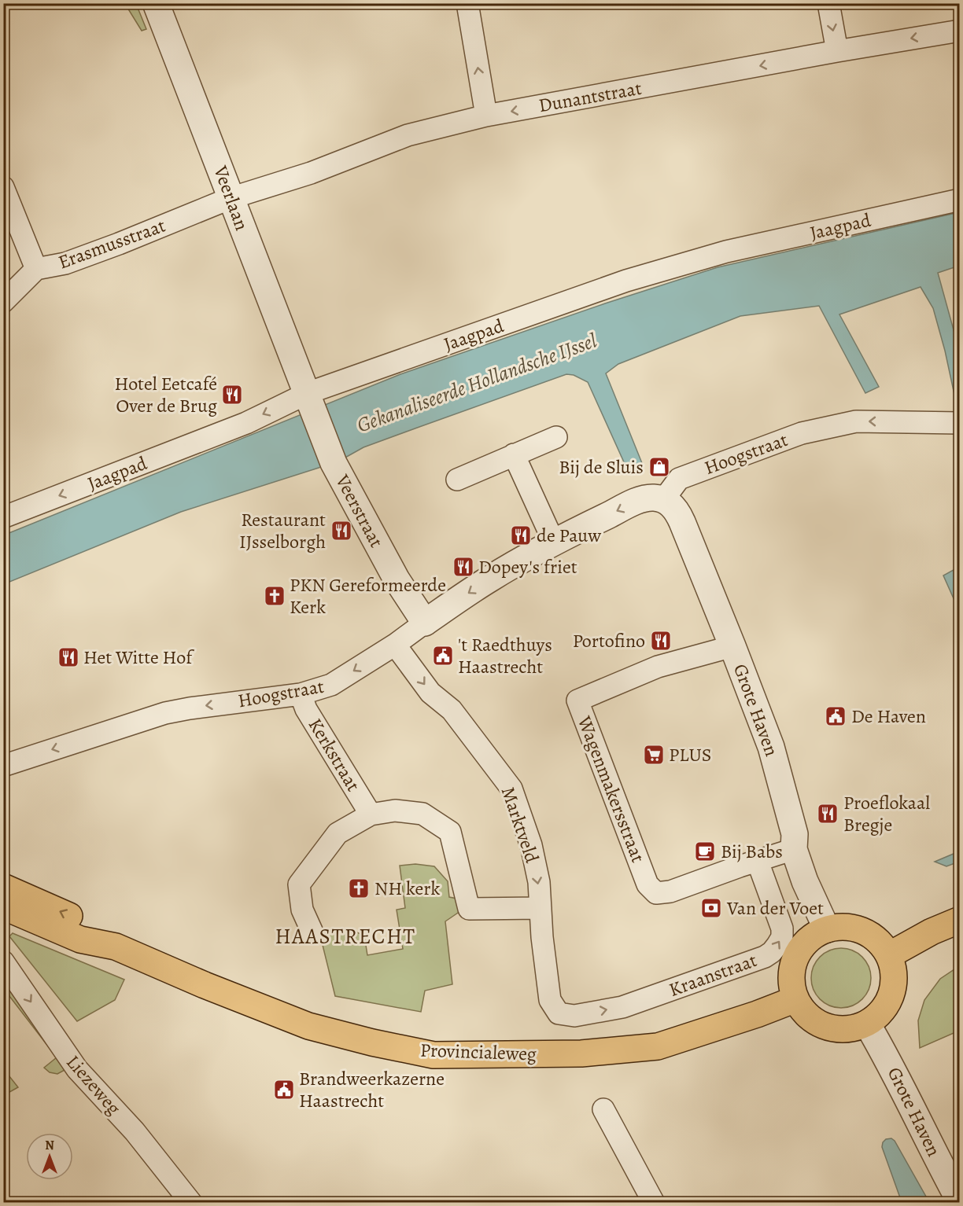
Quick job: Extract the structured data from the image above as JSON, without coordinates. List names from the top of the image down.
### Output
{
  "streets": {
    "main road": ["Provincialeweg"],
    "street": [
      "Dunantstraat",
      "Veerlaan",
      "Jaagpad",
      "Erasmusstraat",
      "Hoogstraat",
      "Veerstraat",
      "Grote Haven",
      "Kerkstraat",
      "Wagenmakersstraat",
      "Marktveld",
      "Kraanstraat",
      "Liezeweg"
    ]
  },
  "crossings": [
    ["Dunantstraat", "Veerlaan"],
    ["Dunantstraat", "Erasmusstraat"],
    ["Veerlaan", "Jaagpad"],
    ["Veerlaan", "Erasmusstraat"],
    ["Veerlaan", "Veerstraat"],
    ["Jaagpad", "Veerstraat"],
    ["Hoogstraat", "Veerstraat"],
    ["Hoogstraat", "Grote Haven"],
    ["Hoogstraat", "Kerkstraat"],
    ["Hoogstraat", "Marktveld"],
    ["Grote Haven", "Wagenmakersstraat"],
    ["Grote Haven", "Provincialeweg"],
    ["Wagenmakersstraat", "Kraanstraat"],
    ["Marktveld", "Kraanstraat"]
  ],
  "one_way": [
    "Dunantstraat",
    "Hoogstraat",
    "Marktveld",
    "Liezeweg"
  ],
  "districts": ["HAASTRECHT"],
  "water": ["Gekanaliseerde Hollandsche IJssel"],
  "places": {
    "restaurant": [
      "Hotel Eetcafé Over de Brug",
      "Restaurant IJsselborgh",
      "de Pauw",
      "Dopey's friet",
      "Portofino",
      "Het Witte Hof",
      "Proeflokaal Bregje"
    ],
    "shop": ["Bij de Sluis"],
    "church": ["PKN Gereformeerde Kerk", "NH kerk"],
    "public building": ["'t Raedthuys Haastrecht", "De Haven", "Brandweerkazerne Haastrecht"],
    "supermarket": ["PLUS"],
    "cafe": ["Bij Babs"],
    "bank": ["Van der Voet"]
  },
  "north": "top"
}
